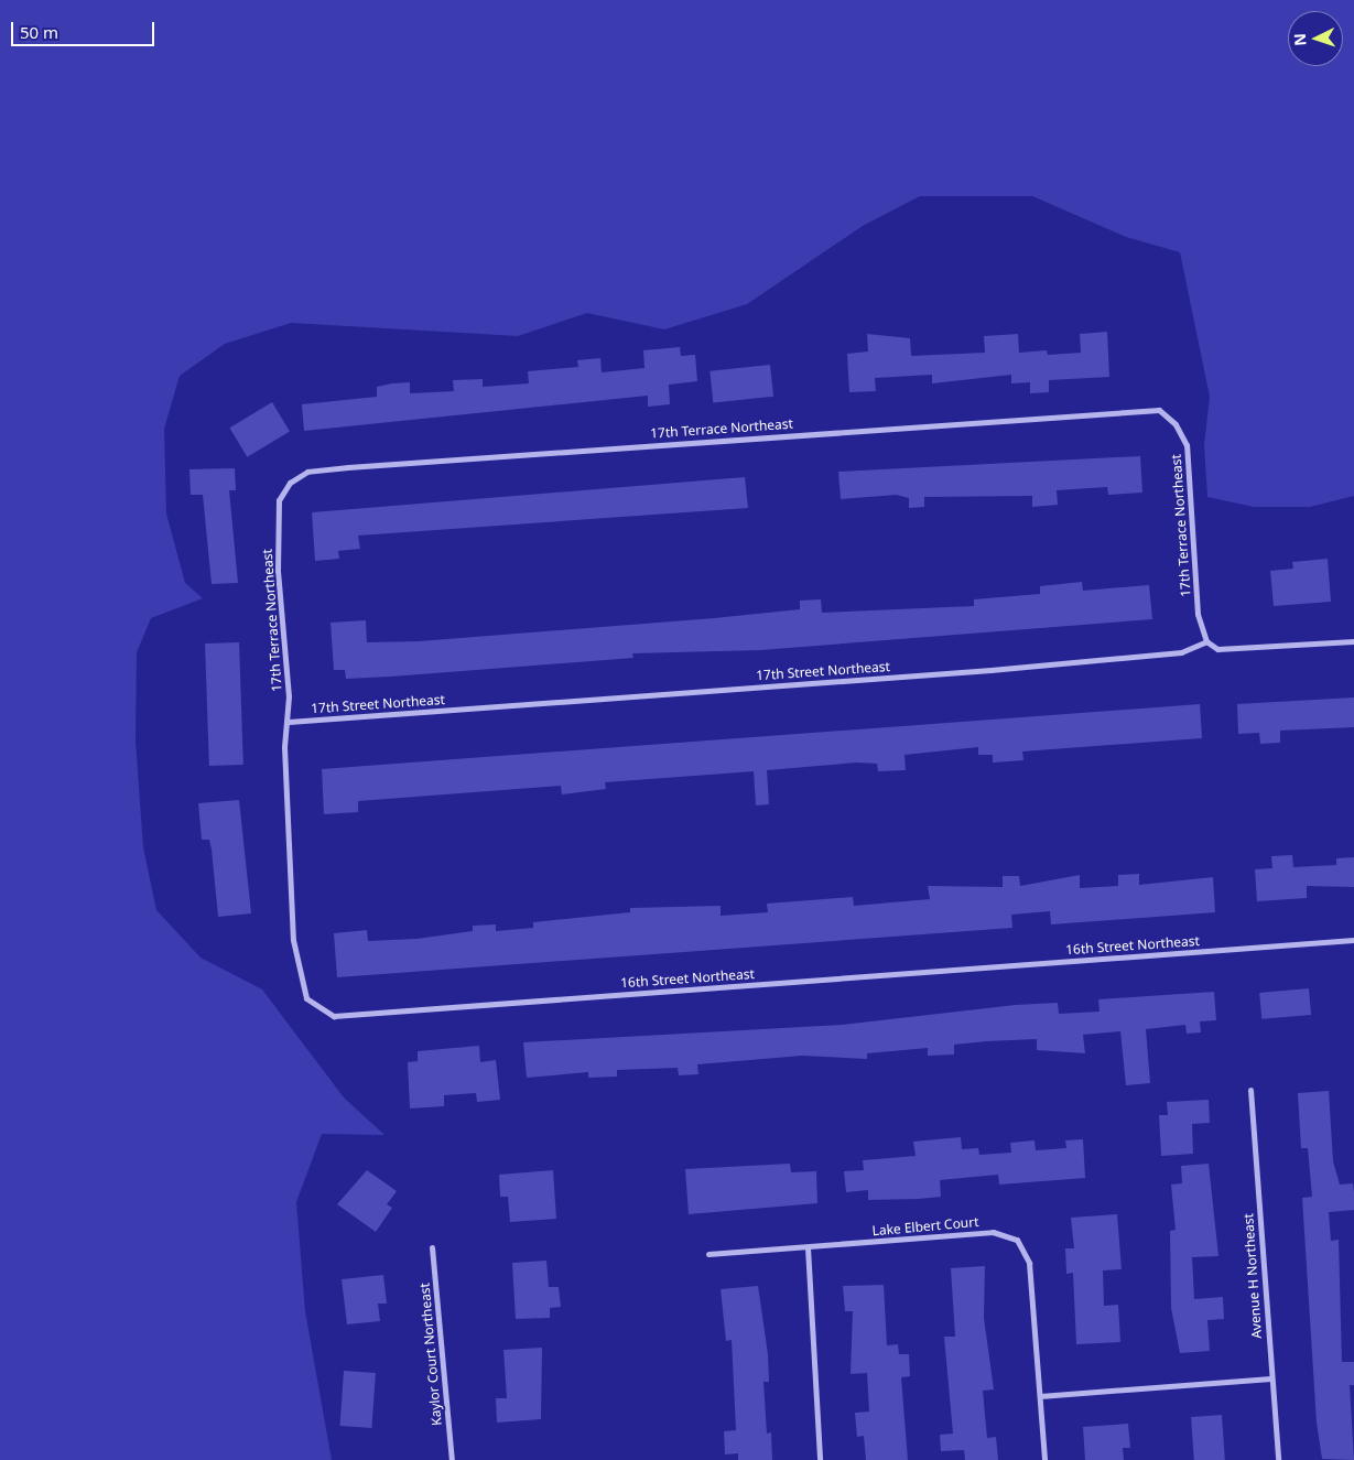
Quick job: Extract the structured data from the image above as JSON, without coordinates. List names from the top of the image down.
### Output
{
  "streets": {
    "street": [
      "17th Terrace Northeast",
      "17th Street Northeast",
      "16th Street Northeast",
      "Lake Elbert Court",
      "Avenue H Northeast",
      "Kaylor Court Northeast"
    ]
  },
  "crossings": [
    ["17th Terrace Northeast", "17th Street Northeast"],
    ["17th Terrace Northeast", "16th Street Northeast"],
    ["17th Street Northeast", "16th Street Northeast"]
  ],
  "scale_bar": "50 m",
  "north": "left"
}
